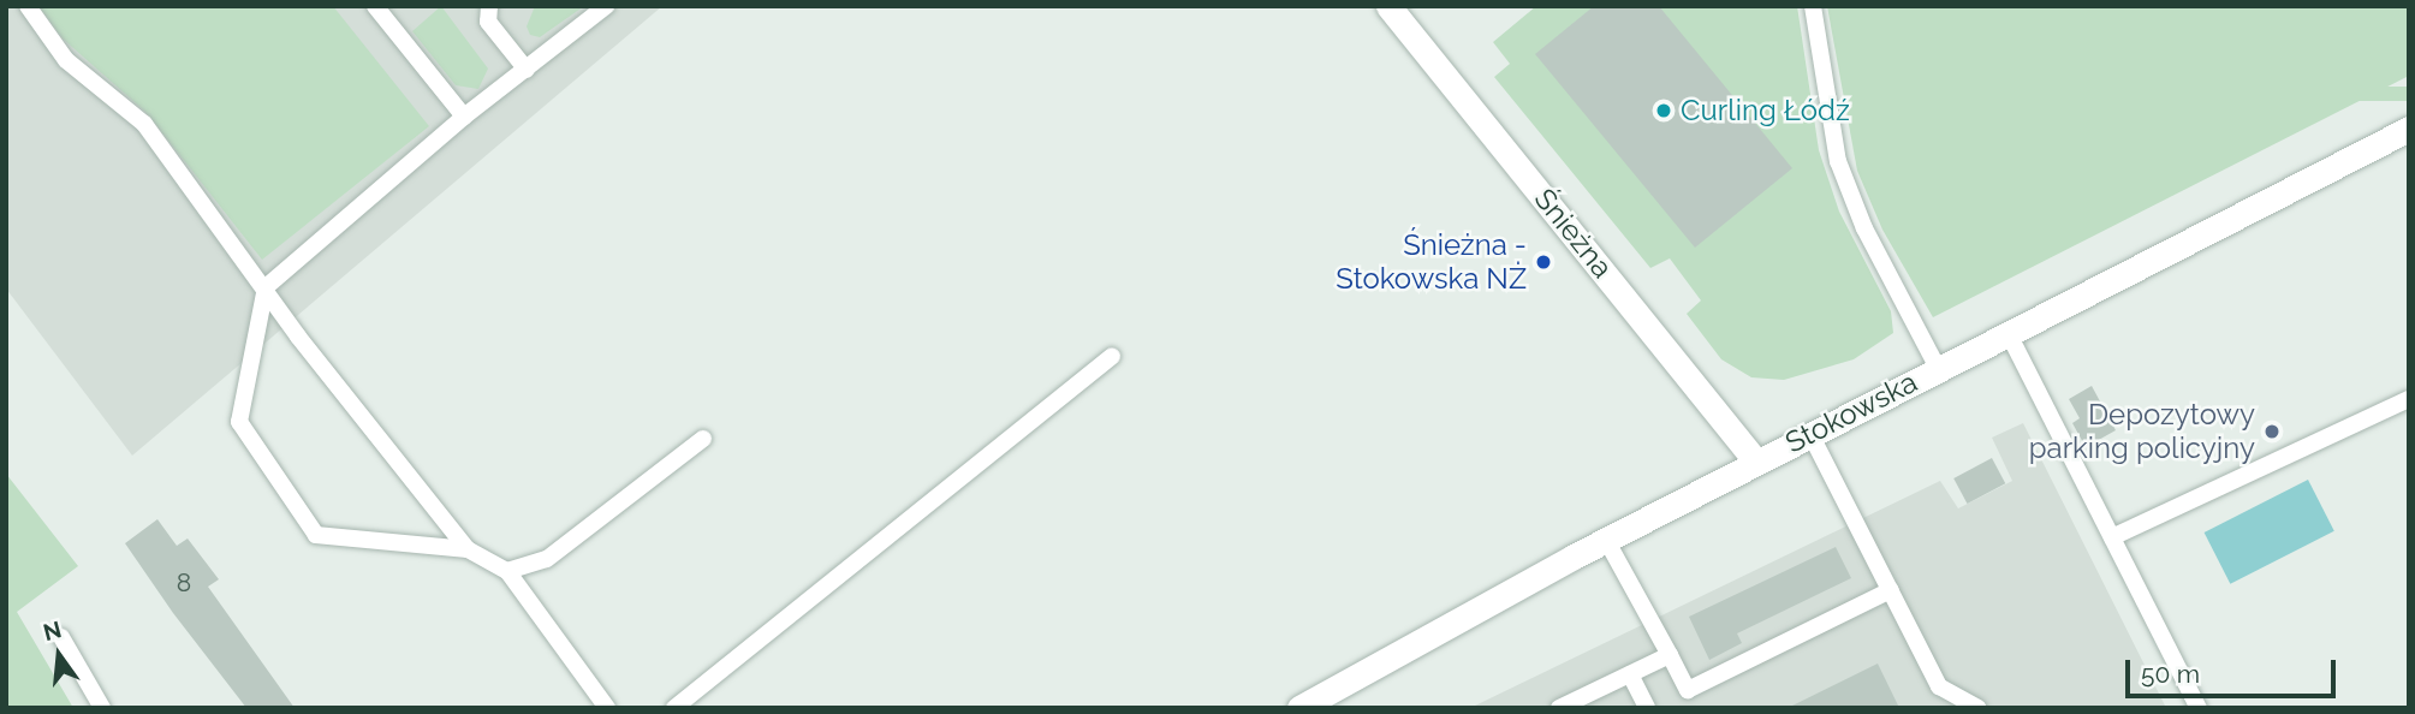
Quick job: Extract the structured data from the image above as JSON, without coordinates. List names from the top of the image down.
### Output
{
  "streets": {
    "street": ["Śnieżna", "Stokowska"]
  },
  "crossings": [
    ["Śnieżna", "Stokowska"]
  ],
  "places": ["Curling Łódź", "Śnieżna - Stokowska NŻ", "Depozytowy parking policyjny"],
  "house_numbers": ["8"],
  "scale_bar": "50 m",
  "north": "top"
}
